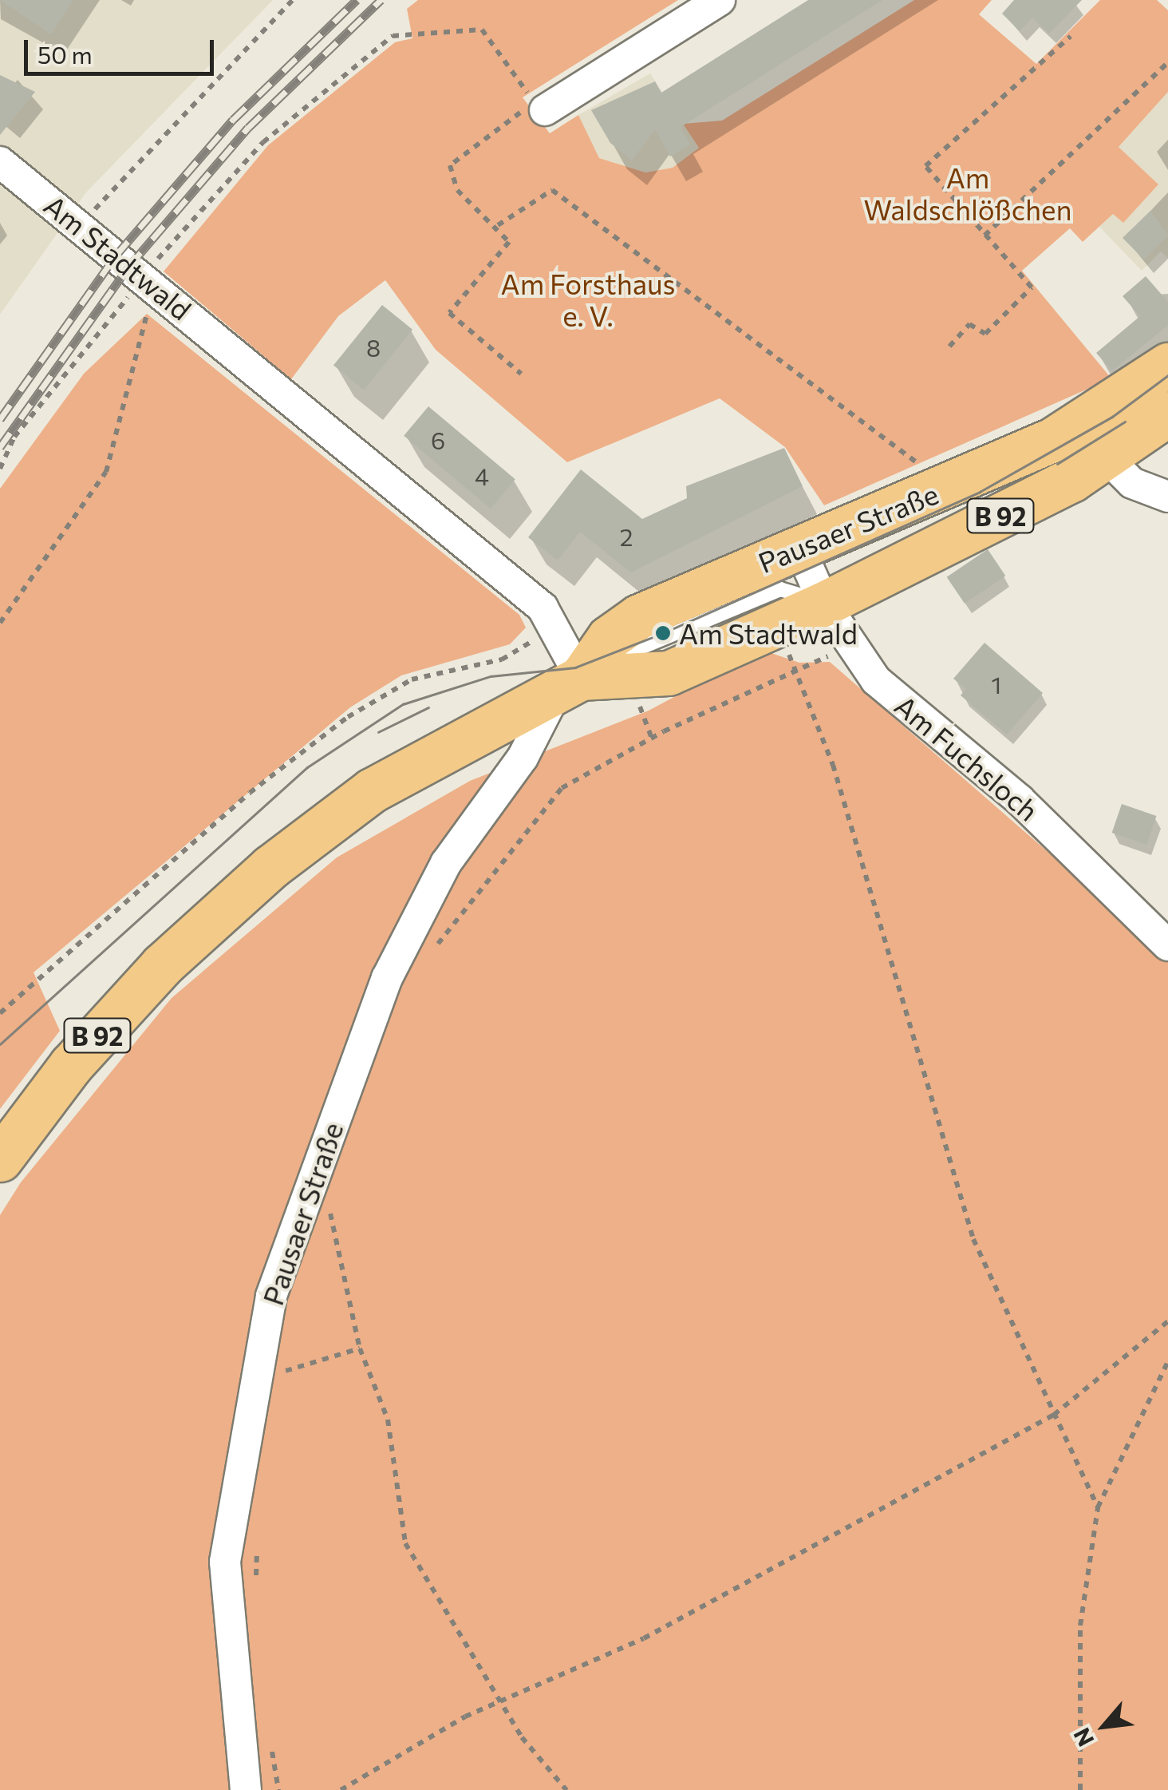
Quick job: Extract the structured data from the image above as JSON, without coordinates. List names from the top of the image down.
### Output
{
  "streets": {
    "main road": ["B 92", "Pausaer Straße"],
    "street": ["Am Stadtwald", "Am Fuchsloch"]
  },
  "crossings": [
    ["Am Stadtwald", "Pausaer Straße"],
    ["Pausaer Straße", "Am Fuchsloch"]
  ],
  "parks": ["Am Waldschlößchen", "Am Forsthaus e. V."],
  "places": ["Am Stadtwald"],
  "house_numbers": [
    "8",
    "6",
    "4",
    "2",
    "1"
  ],
  "scale_bar": "50 m",
  "north": "bottom left"
}
